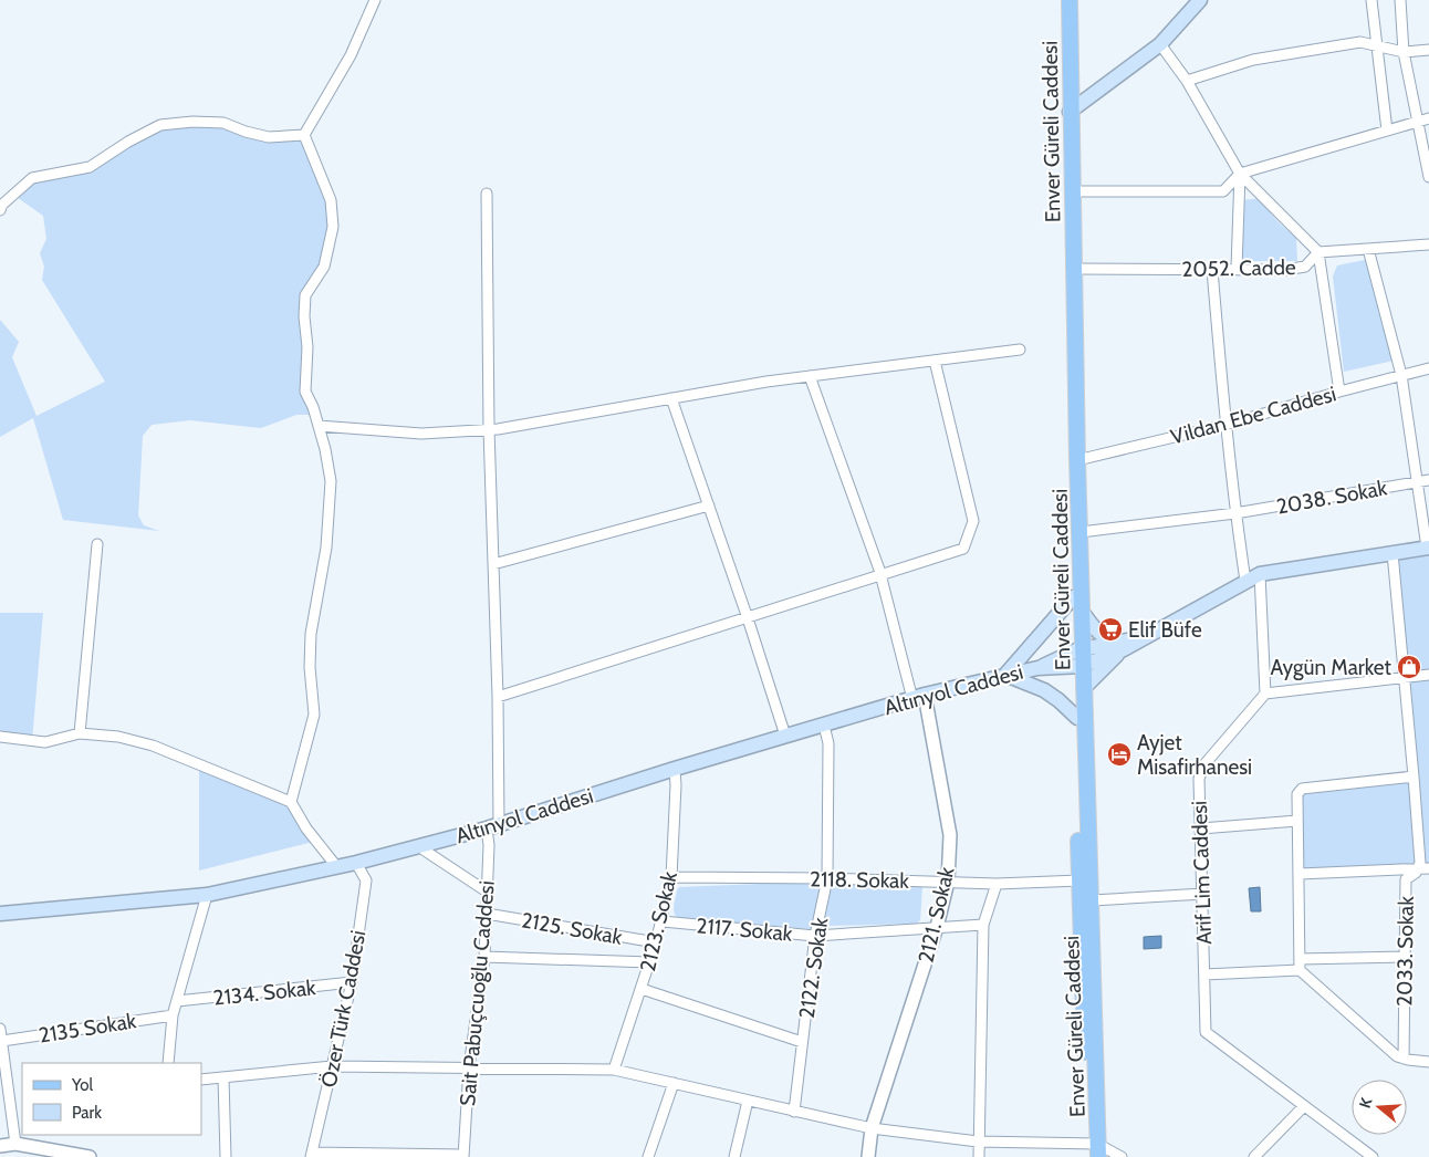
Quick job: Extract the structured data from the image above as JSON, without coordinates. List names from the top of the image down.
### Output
{
  "streets": {
    "main road": ["Enver Güreli Caddesi", "Altınyol Caddesi"],
    "street": [
      "2052. Cadde",
      "Vildan Ebe Caddesi",
      "2038. Sokak",
      "Arif Lim Caddesi",
      "2118. Sokak",
      "2121. Sokak",
      "2123. Sokak",
      "2125. Sokak",
      "2117. Sokak",
      "2033. Sokak",
      "2122. Sokak",
      "2134. Sokak",
      "Sait Pabuçcuoğlu Caddesi",
      "Özer Türk Caddesi",
      "2135 Sokak"
    ]
  },
  "crossings": [
    ["Enver Güreli Caddesi", "2052. Cadde"],
    ["Enver Güreli Caddesi", "Vildan Ebe Caddesi"],
    ["Enver Güreli Caddesi", "2038. Sokak"],
    ["Enver Güreli Caddesi", "2118. Sokak"],
    ["Altınyol Caddesi", "2121. Sokak"],
    ["Altınyol Caddesi", "2123. Sokak"],
    ["Altınyol Caddesi", "2122. Sokak"],
    ["Altınyol Caddesi", "Sait Pabuçcuoğlu Caddesi"],
    ["Altınyol Caddesi", "Özer Türk Caddesi"],
    ["2118. Sokak", "2121. Sokak"],
    ["2118. Sokak", "2123. Sokak"],
    ["2118. Sokak", "2122. Sokak"],
    ["2121. Sokak", "2117. Sokak"],
    ["2123. Sokak", "2125. Sokak"],
    ["2123. Sokak", "2117. Sokak"],
    ["2125. Sokak", "Sait Pabuçcuoğlu Caddesi"],
    ["2117. Sokak", "2122. Sokak"],
    ["2134. Sokak", "Özer Türk Caddesi"]
  ],
  "places": {
    "supermarket": ["Elif Büfe"],
    "shop": ["Aygün Market"],
    "hotel": ["Ayjet Misafirhanesi"]
  },
  "legend": ["Yol", "Park"],
  "north": "left"
}
